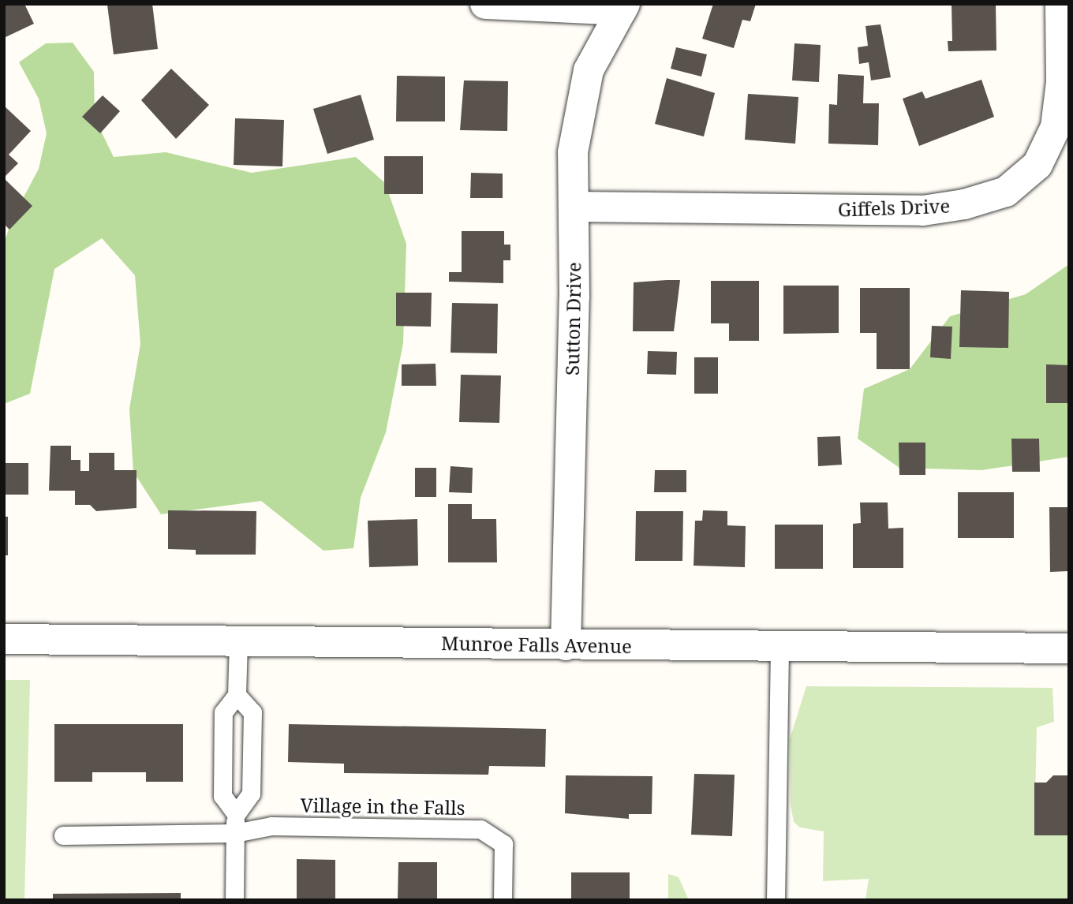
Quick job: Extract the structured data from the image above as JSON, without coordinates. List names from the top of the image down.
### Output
{
  "streets": {
    "street": ["Giffels Drive", "Sutton Drive", "Munroe Falls Avenue"],
    "lane": ["Village in the Falls"]
  },
  "crossings": [
    ["Giffels Drive", "Sutton Drive"],
    ["Sutton Drive", "Munroe Falls Avenue"]
  ]
}
